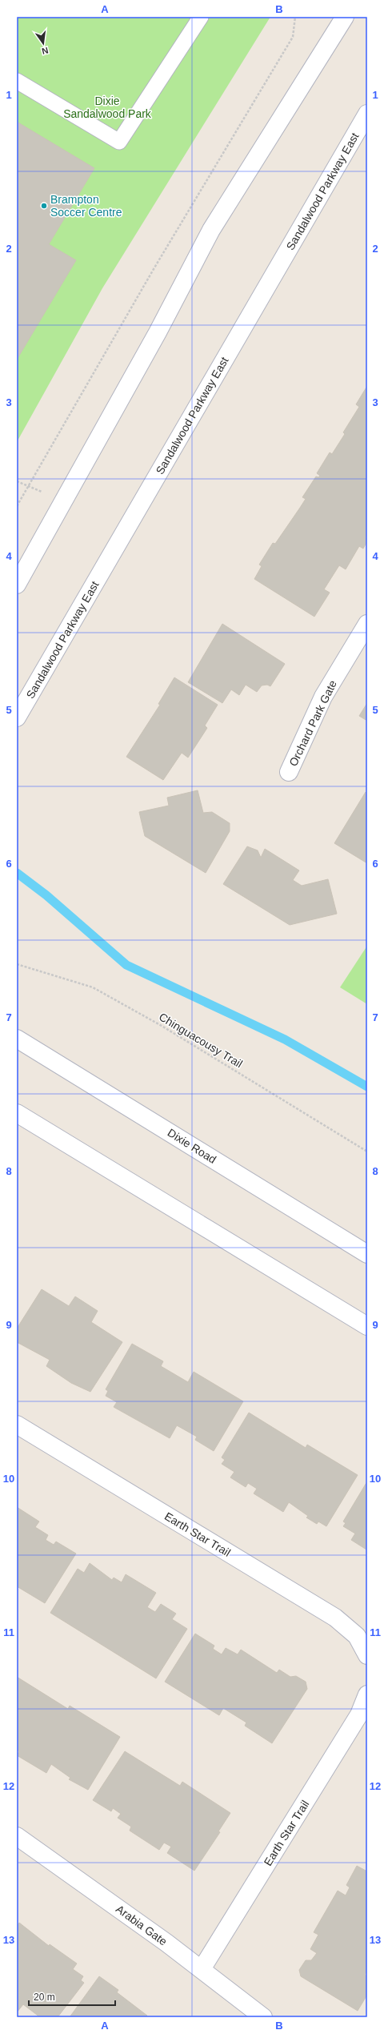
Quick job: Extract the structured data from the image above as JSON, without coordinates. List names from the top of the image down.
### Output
{
  "streets": {
    "main road": [
      "Sandalwood Parkway East",
      "Orchard Park Gate",
      "Dixie Road",
      "Earth Star Trail",
      "Arabia Gate"
    ],
    "path": ["Chinguacousy Trail"]
  },
  "crossings": [
    ["Earth Star Trail", "Arabia Gate"]
  ],
  "parks": ["Dixie Sandalwood Park"],
  "places": ["Brampton Soccer Centre"],
  "scale_bar": "20 m",
  "north": "bottom",
  "grid": {
    "columns": ["A", "B"],
    "rows": [
      "1",
      "2",
      "3",
      "4",
      "5",
      "6",
      "7",
      "8",
      "9",
      "10",
      "11",
      "12",
      "13"
    ]
  }
}
